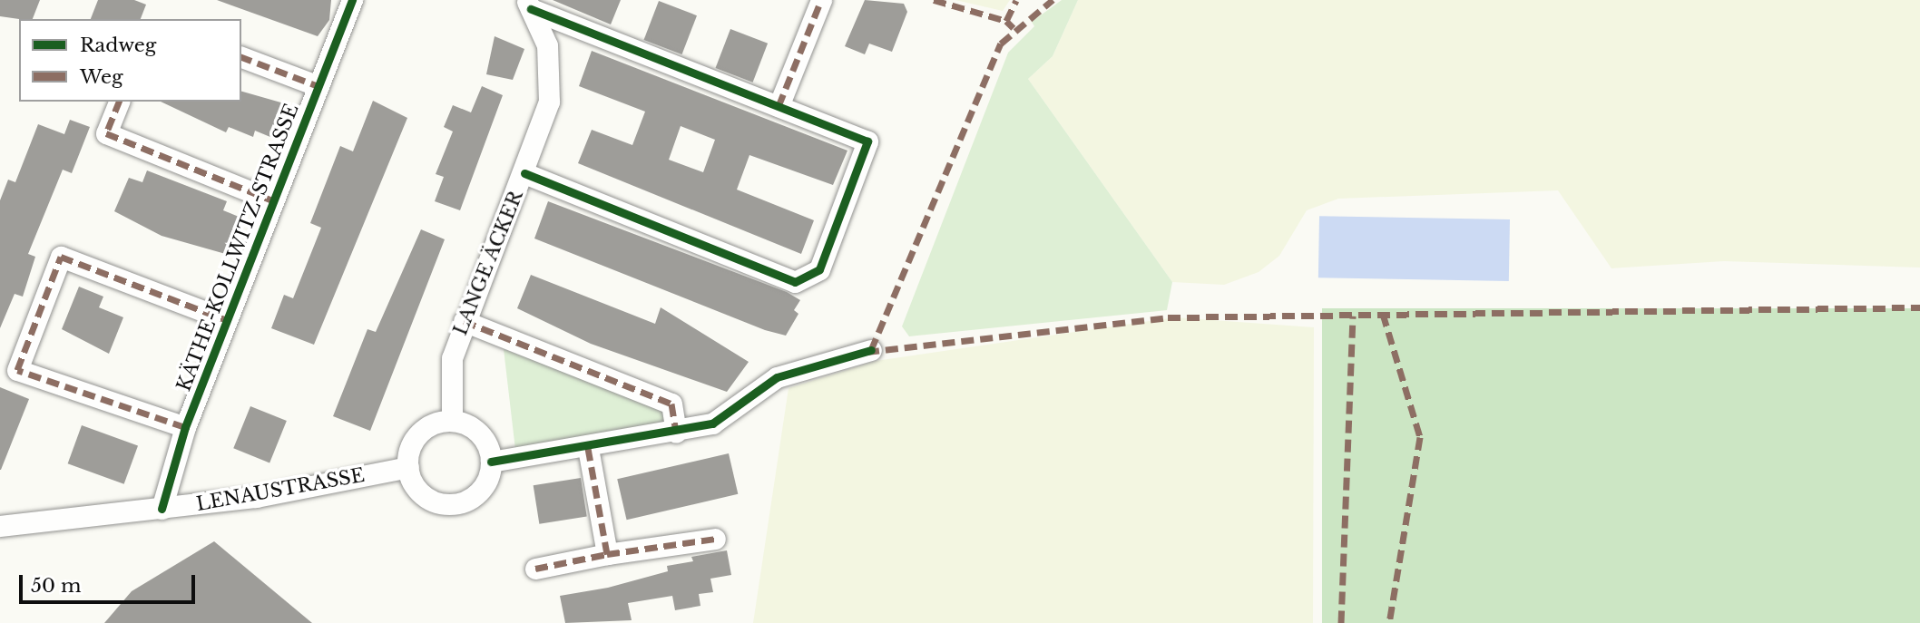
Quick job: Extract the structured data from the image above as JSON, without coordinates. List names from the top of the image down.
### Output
{
  "streets": {
    "street": ["KÄTHE-KOLLWITZ-STRASSE", "LANGE ÄCKER", "LENAUSTRASSE"]
  },
  "crossings": [
    ["KÄTHE-KOLLWITZ-STRASSE", "LENAUSTRASSE"],
    ["LANGE ÄCKER", "LENAUSTRASSE"]
  ],
  "legend": ["Radweg", "Weg"],
  "scale_bar": "50 m"
}
